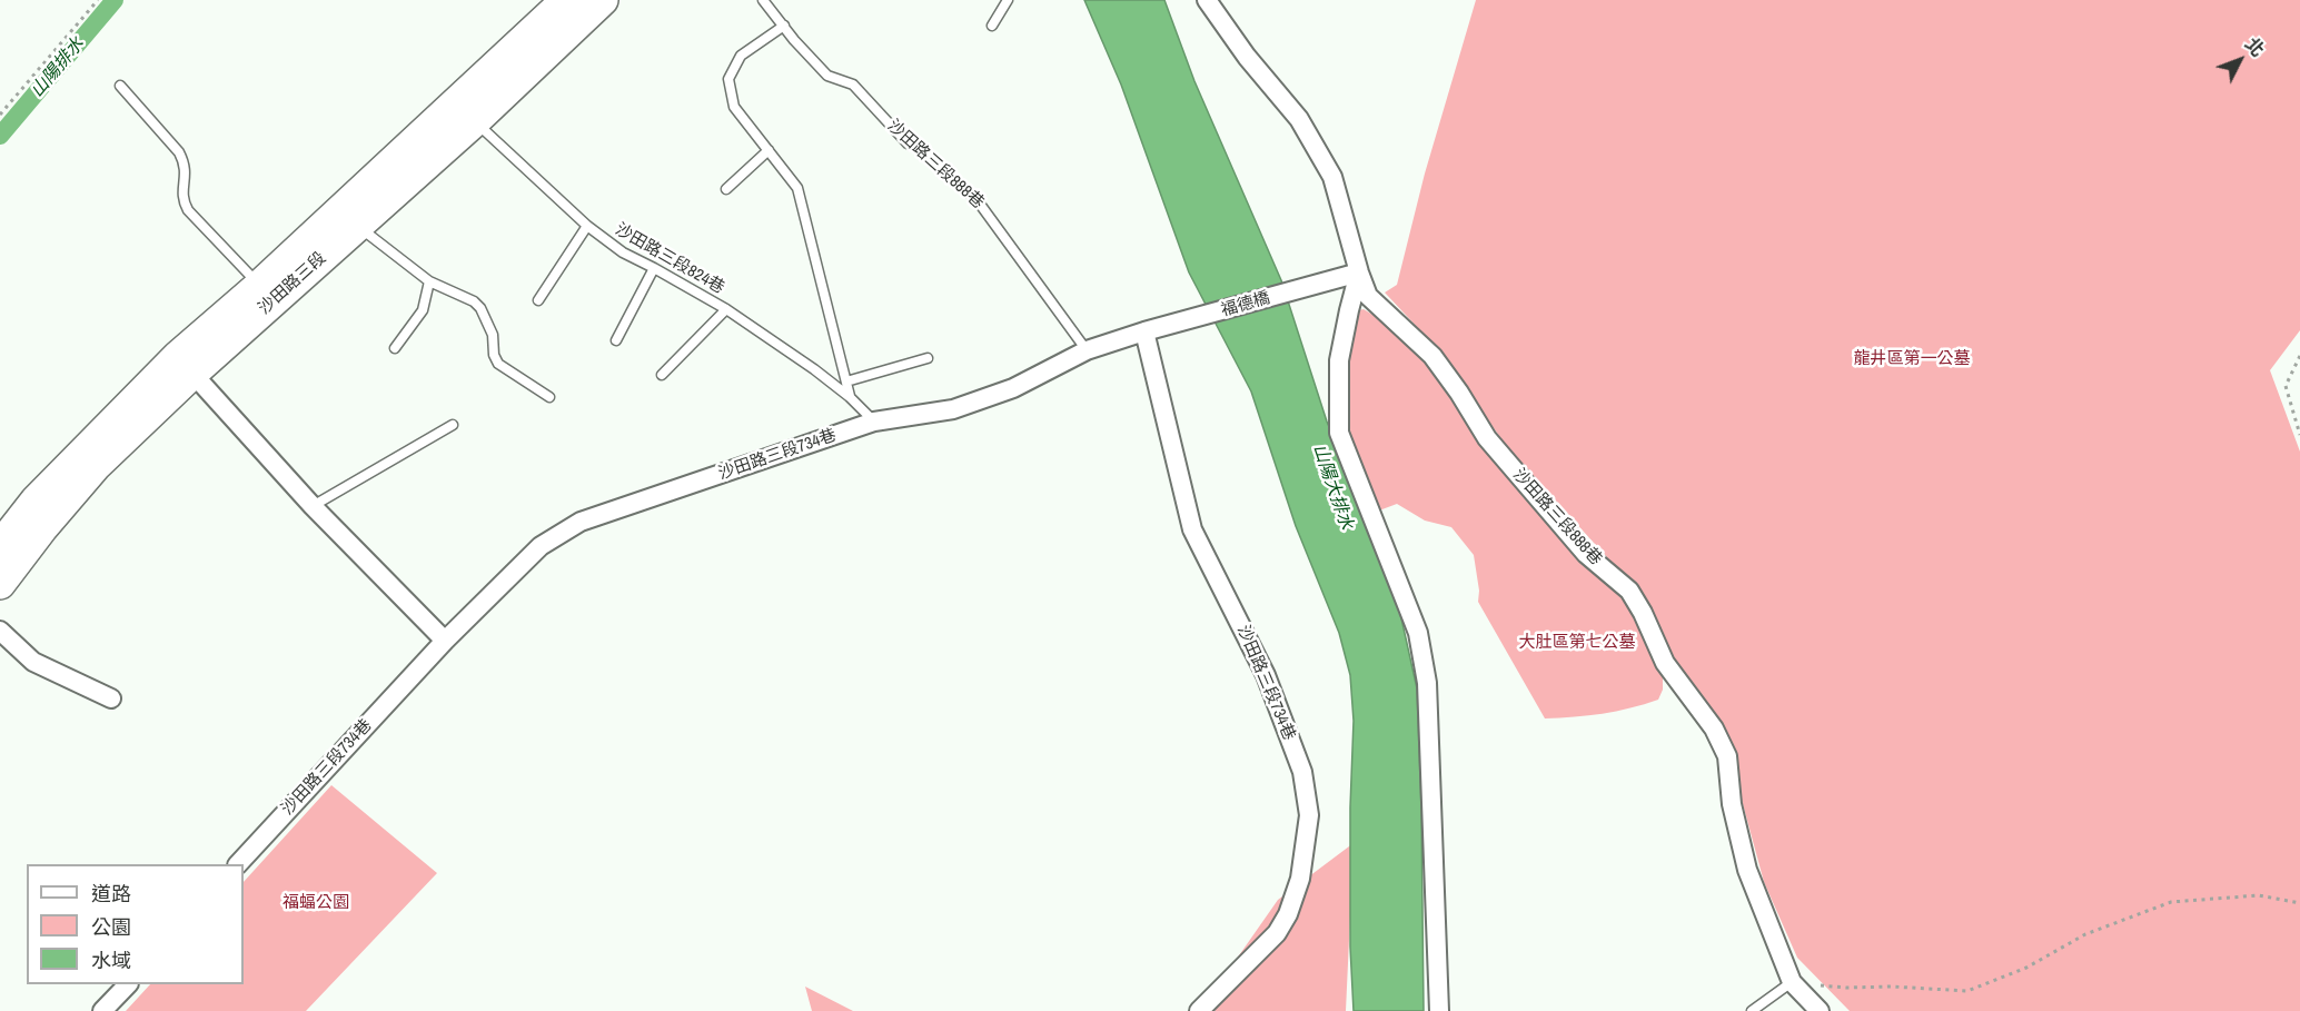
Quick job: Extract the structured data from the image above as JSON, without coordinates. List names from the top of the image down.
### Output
{
  "streets": {
    "main road": ["沙田路三段"],
    "street": ["沙田路三段888巷", "福德橋", "沙田路三段734巷"],
    "lane": ["沙田路三段824巷"]
  },
  "crossings": [
    ["沙田路三段888巷", "福德橋"],
    ["沙田路三段888巷", "沙田路三段734巷"],
    ["沙田路三段824巷", "沙田路三段"],
    ["沙田路三段824巷", "沙田路三段734巷"],
    ["福德橋", "沙田路三段734巷"]
  ],
  "water": ["山陽排水", "山陽大排水"],
  "parks": ["龍井區第一公墓", "大肚區第七公墓", "福蝠公園"],
  "legend": ["道路", "公園", "水域"],
  "north": "top right"
}
